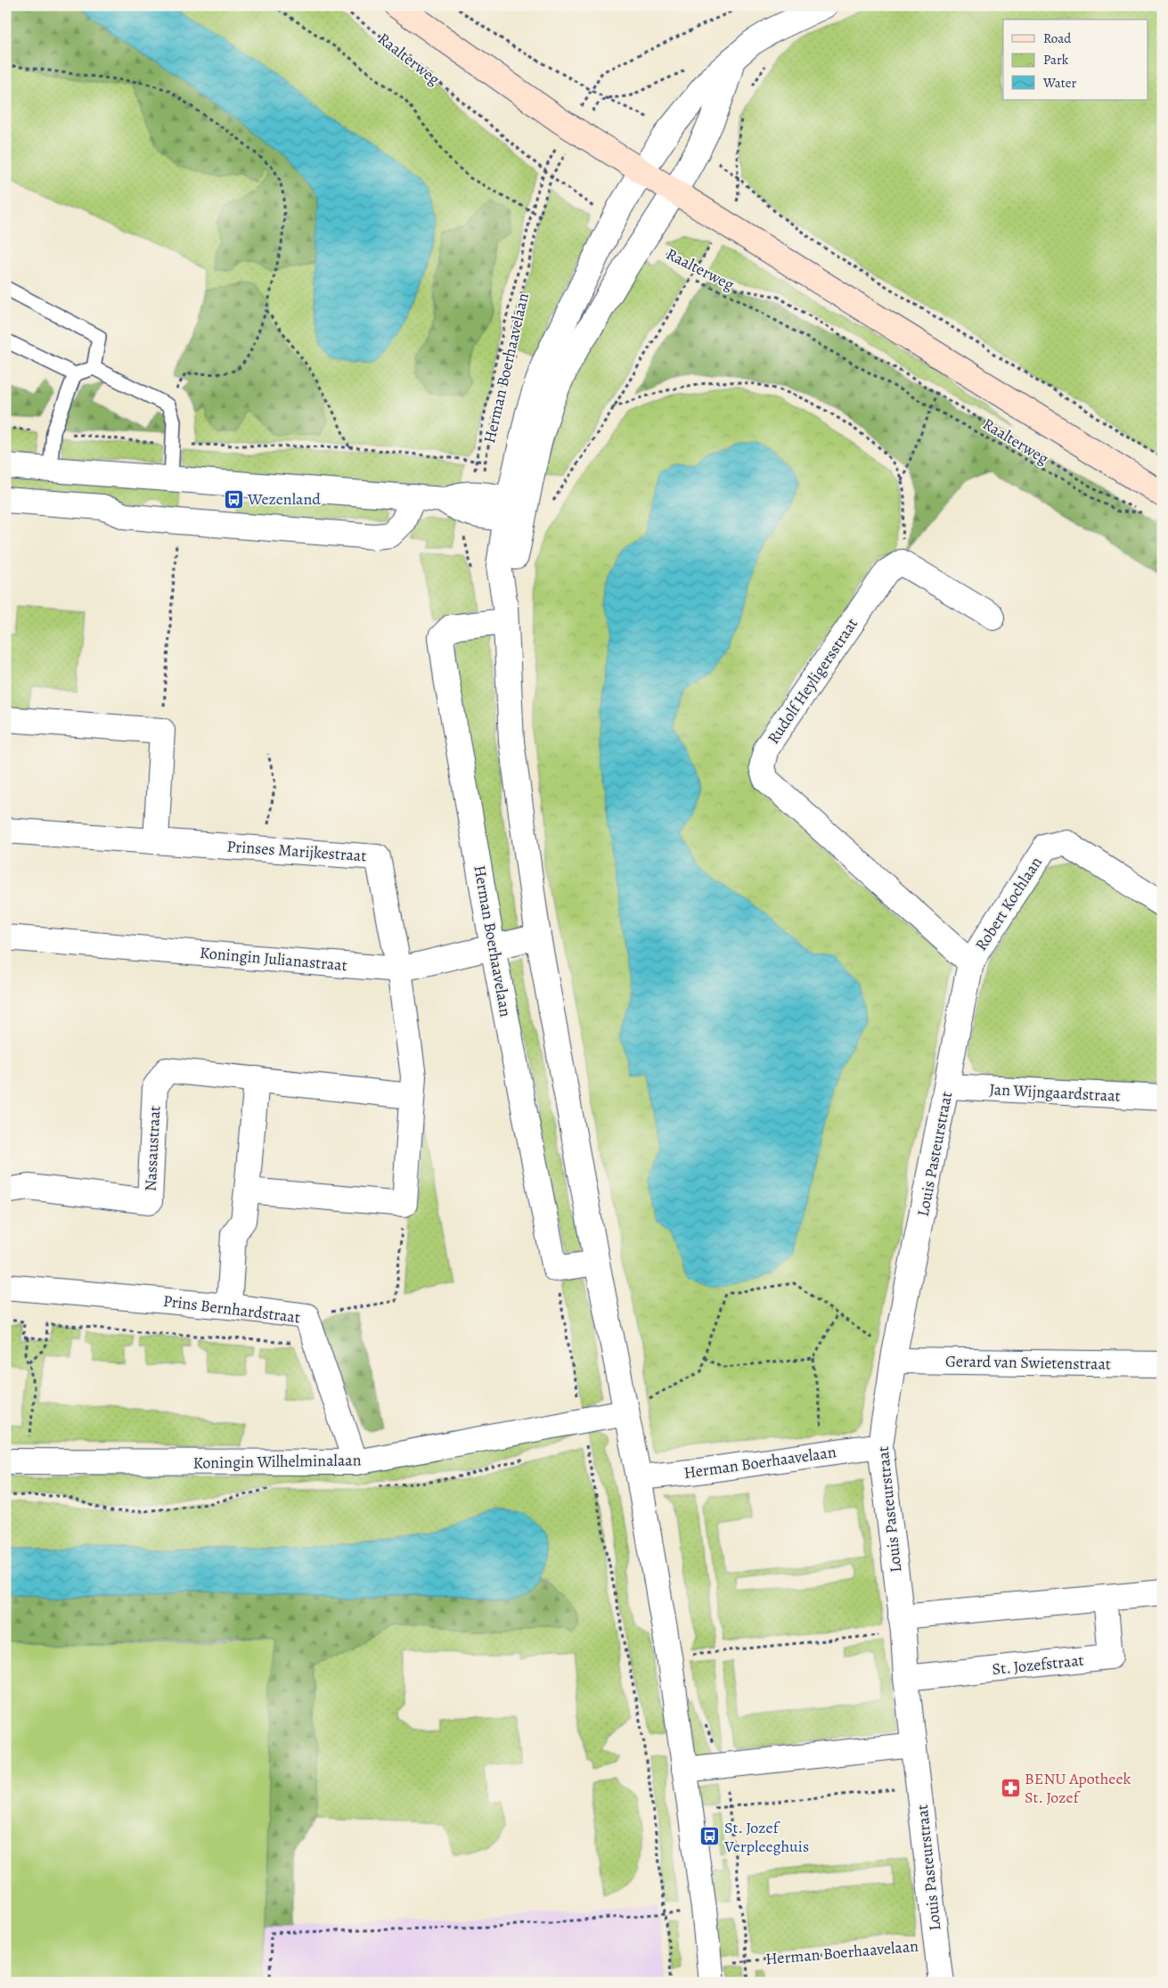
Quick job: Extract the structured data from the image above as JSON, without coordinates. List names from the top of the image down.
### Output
{
  "streets": {
    "main road": ["Raalterweg"],
    "street": [
      "Herman Boerhaavelaan",
      "Rudolf Heyligersstraat",
      "Prinses Marijkestraat",
      "Robert Kochlaan",
      "Koningin Julianastraat",
      "Jan Wijngaardstraat",
      "Nassaustraat",
      "Louis Pasteurstraat",
      "Prins Bernhardstraat",
      "Gerard van Swietenstraat",
      "Koningin Wilhelminalaan",
      "St. Jozefstraat"
    ]
  },
  "crossings": [
    ["Raalterweg", "Herman Boerhaavelaan"],
    ["Herman Boerhaavelaan", "Koningin Julianastraat"],
    ["Herman Boerhaavelaan", "Louis Pasteurstraat"],
    ["Herman Boerhaavelaan", "Koningin Wilhelminalaan"],
    ["Rudolf Heyligersstraat", "Robert Kochlaan"],
    ["Rudolf Heyligersstraat", "Louis Pasteurstraat"],
    ["Prinses Marijkestraat", "Koningin Julianastraat"],
    ["Robert Kochlaan", "Louis Pasteurstraat"],
    ["Jan Wijngaardstraat", "Louis Pasteurstraat"],
    ["Louis Pasteurstraat", "Gerard van Swietenstraat"],
    ["Louis Pasteurstraat", "St. Jozefstraat"],
    ["Prins Bernhardstraat", "Koningin Wilhelminalaan"]
  ],
  "places": {
    "bus stop": ["Wezenland", "St. Jozef Verpleeghuis"],
    "pharmacy": ["BENU Apotheek St. Jozef"]
  },
  "legend": ["Road", "Park", "Water"]
}
